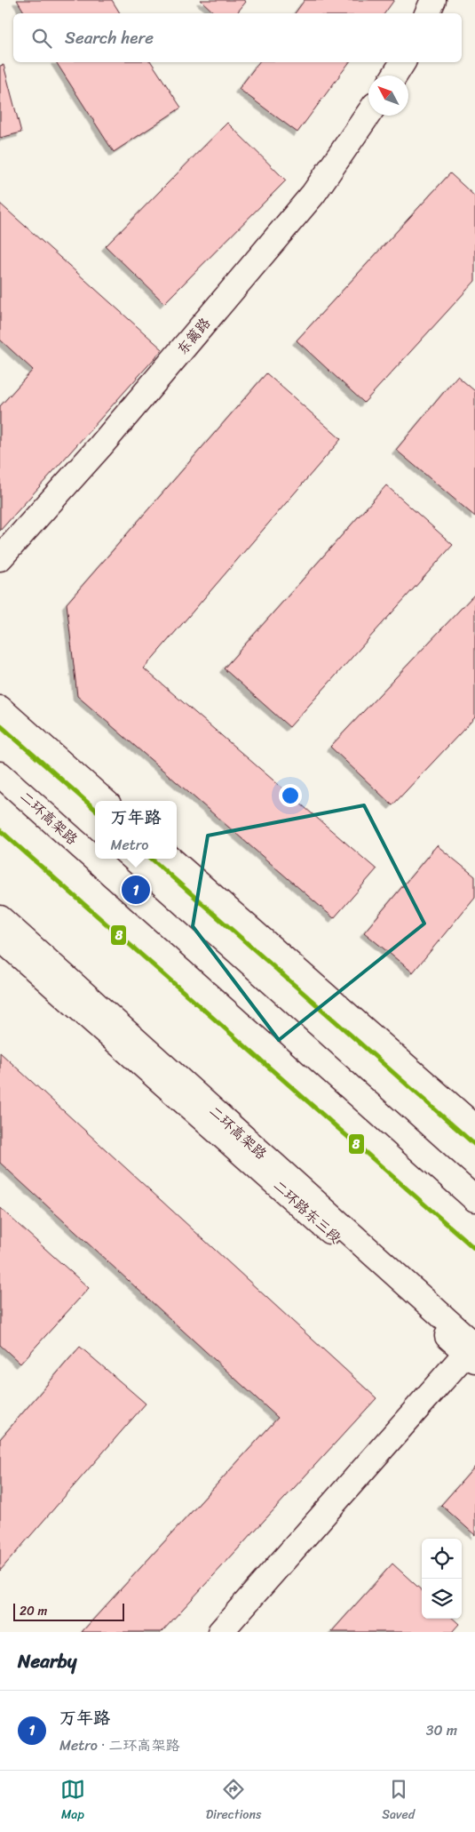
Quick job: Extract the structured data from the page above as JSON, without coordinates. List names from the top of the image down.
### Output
{
  "streets": {
    "main road": ["东篱路", "二环高架路", "二环路东三段"]
  },
  "crossings": [
    ["二环高架路", "二环路东三段"]
  ],
  "lines": ["transit line 8"],
  "scale_bar": "20 m",
  "north": "top left",
  "page": {
    "search": "Search here",
    "popup": ["万年路", "Metro"],
    "pins": "1",
    "scale": "20 m",
    "heading": "Nearby",
    "list": [
      {
        "mark": "1",
        "name": "万年路",
        "note": "Metro · 二环高架路",
        "value": "30 m"
      }
    ],
    "nav": ["Map", "Directions", "Saved"]
  }
}
